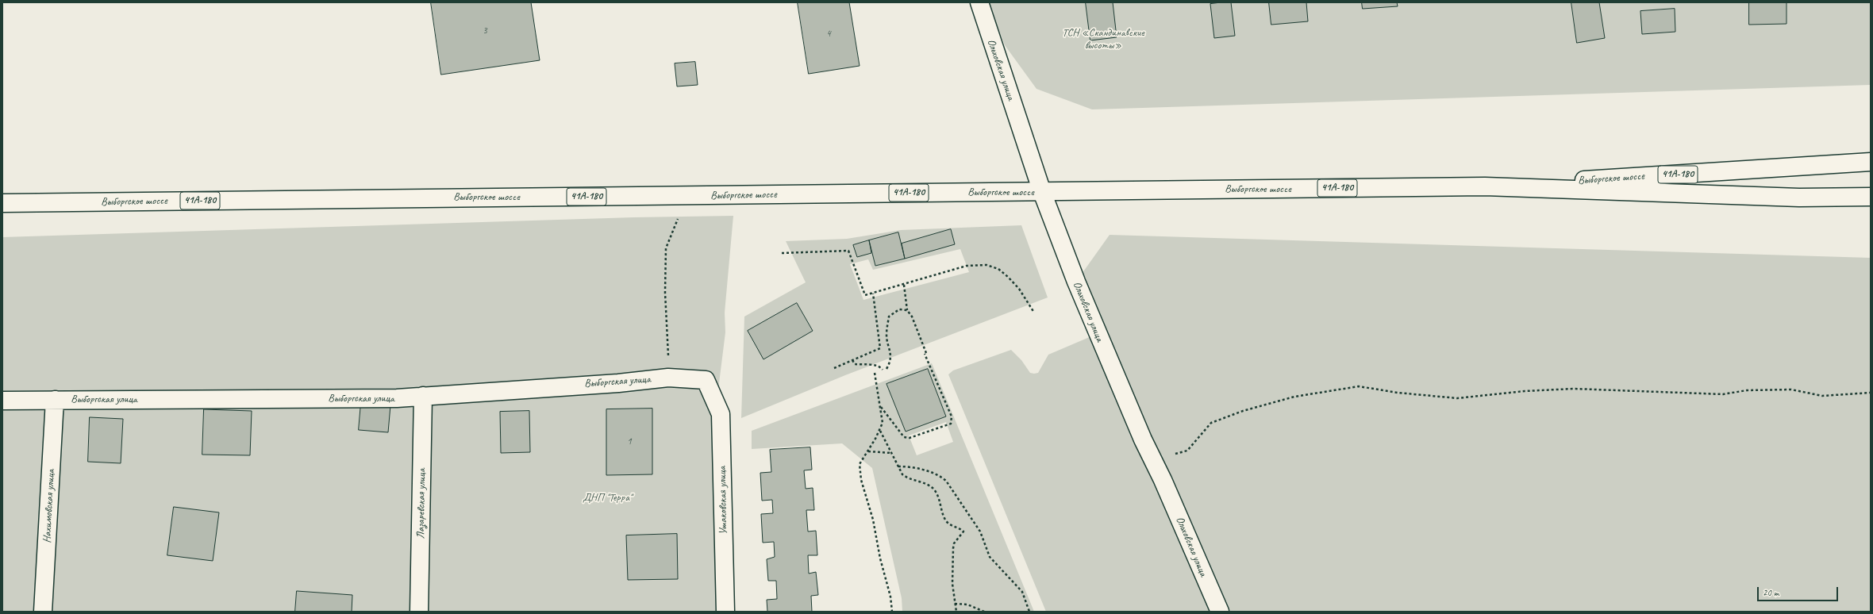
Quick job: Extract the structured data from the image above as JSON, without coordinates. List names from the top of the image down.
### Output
{
  "streets": {
    "main road": [
      "Ольховская улица",
      "41А-180",
      "Выборгское шоссе",
      "Выборгская улица",
      "Ушаковская улица",
      "Лазаревская улица",
      "Нахимовская улица"
    ]
  },
  "crossings": [
    ["Ольховская улица", "Выборгское шоссе"],
    ["Выборгская улица", "Ушаковская улица"],
    ["Выборгская улица", "Лазаревская улица"],
    ["Выборгская улица", "Нахимовская улица"]
  ],
  "parks": ["ТСН «Скандинавские высоты»", "ДНП \"Терра\""],
  "house_numbers": ["3", "4", "1"],
  "scale_bar": "20 m"
}
